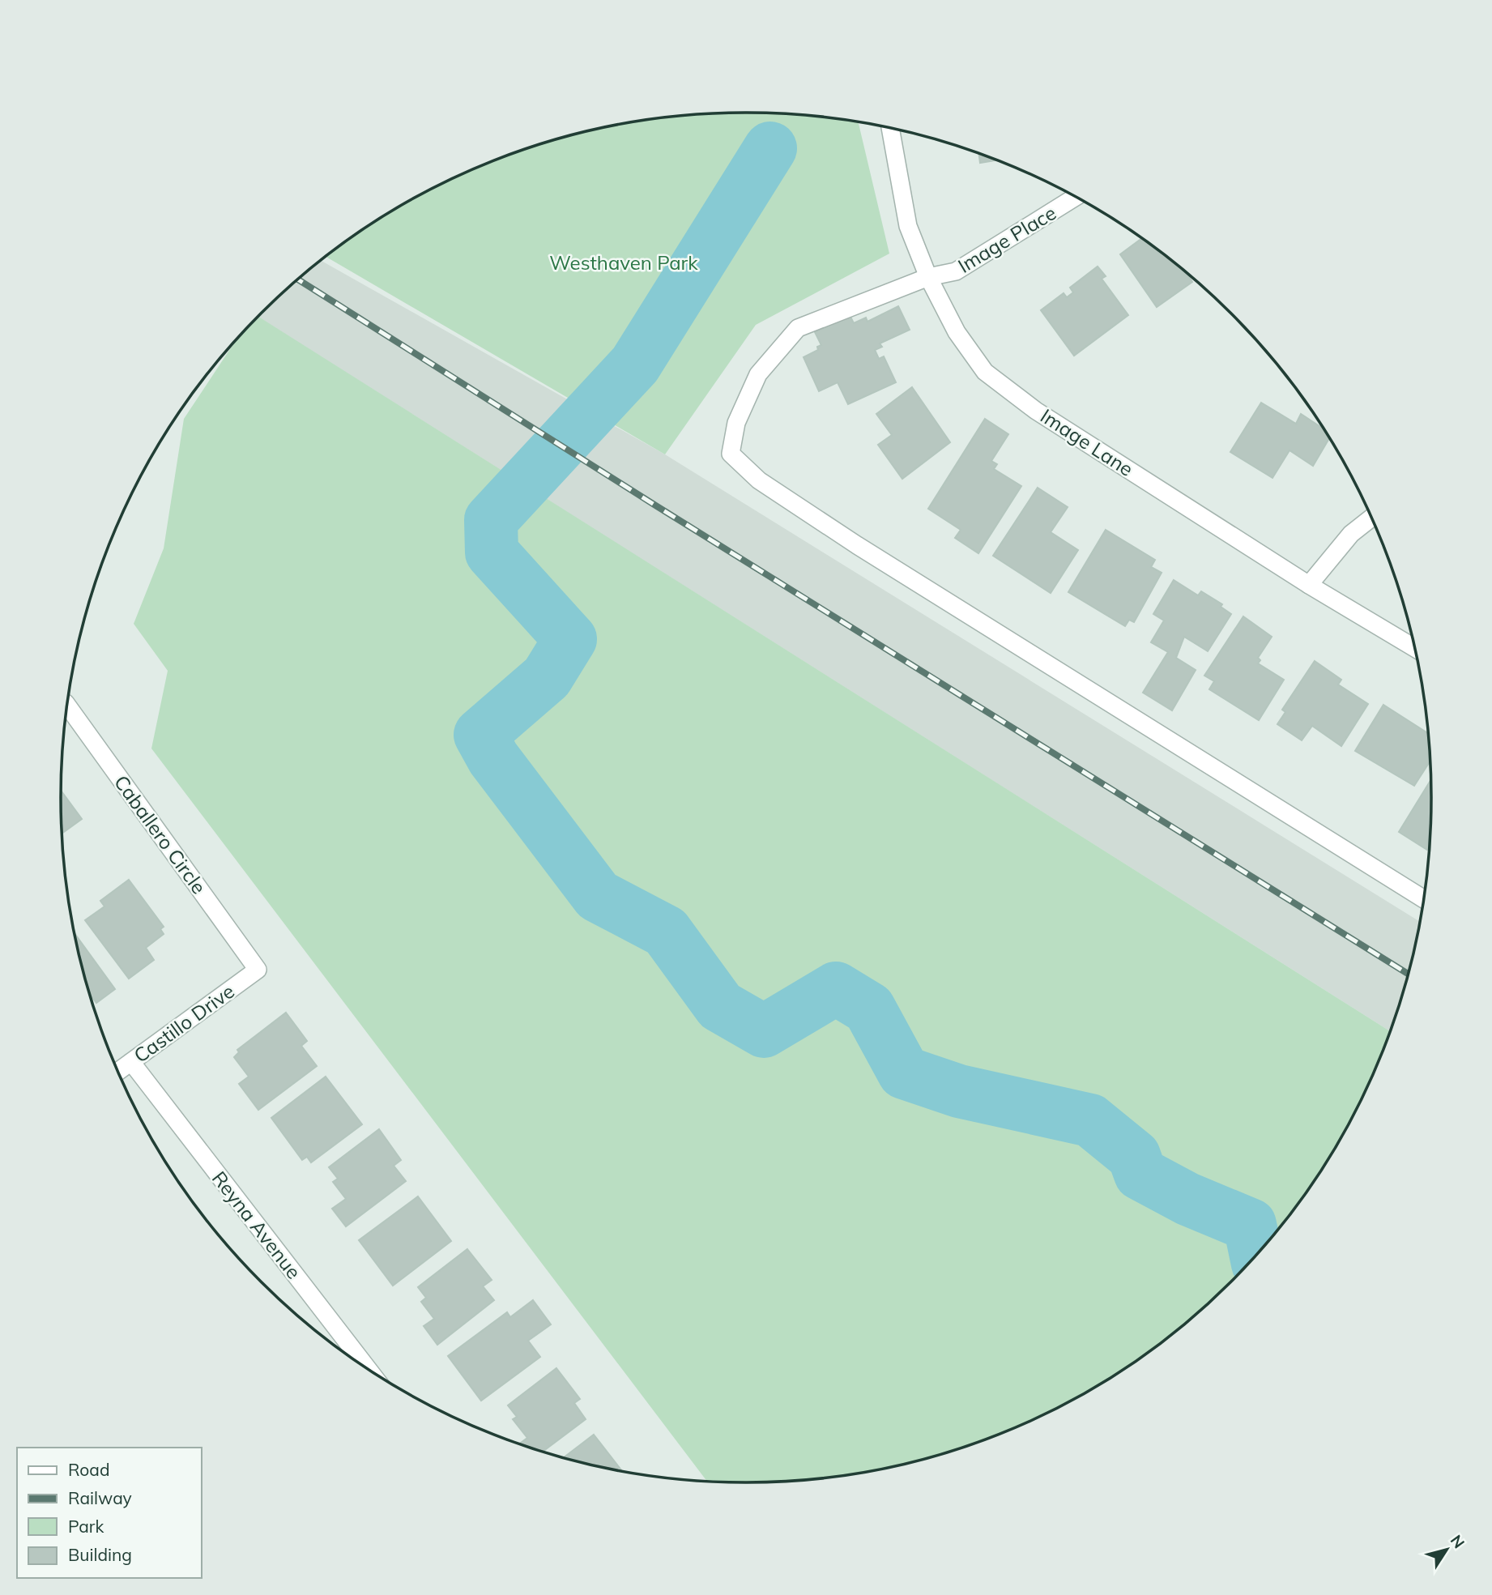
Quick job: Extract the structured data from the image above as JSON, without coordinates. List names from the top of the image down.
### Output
{
  "streets": {
    "street": [
      "Image Place",
      "Image Lane",
      "Caballero Circle",
      "Castillo Drive",
      "Reyna Avenue"
    ]
  },
  "crossings": [
    ["Image Place", "Image Lane"],
    ["Caballero Circle", "Castillo Drive"],
    ["Castillo Drive", "Reyna Avenue"]
  ],
  "parks": ["Westhaven Park"],
  "legend": [
    "Road",
    "Railway",
    "Park",
    "Building"
  ],
  "north": "top right"
}
